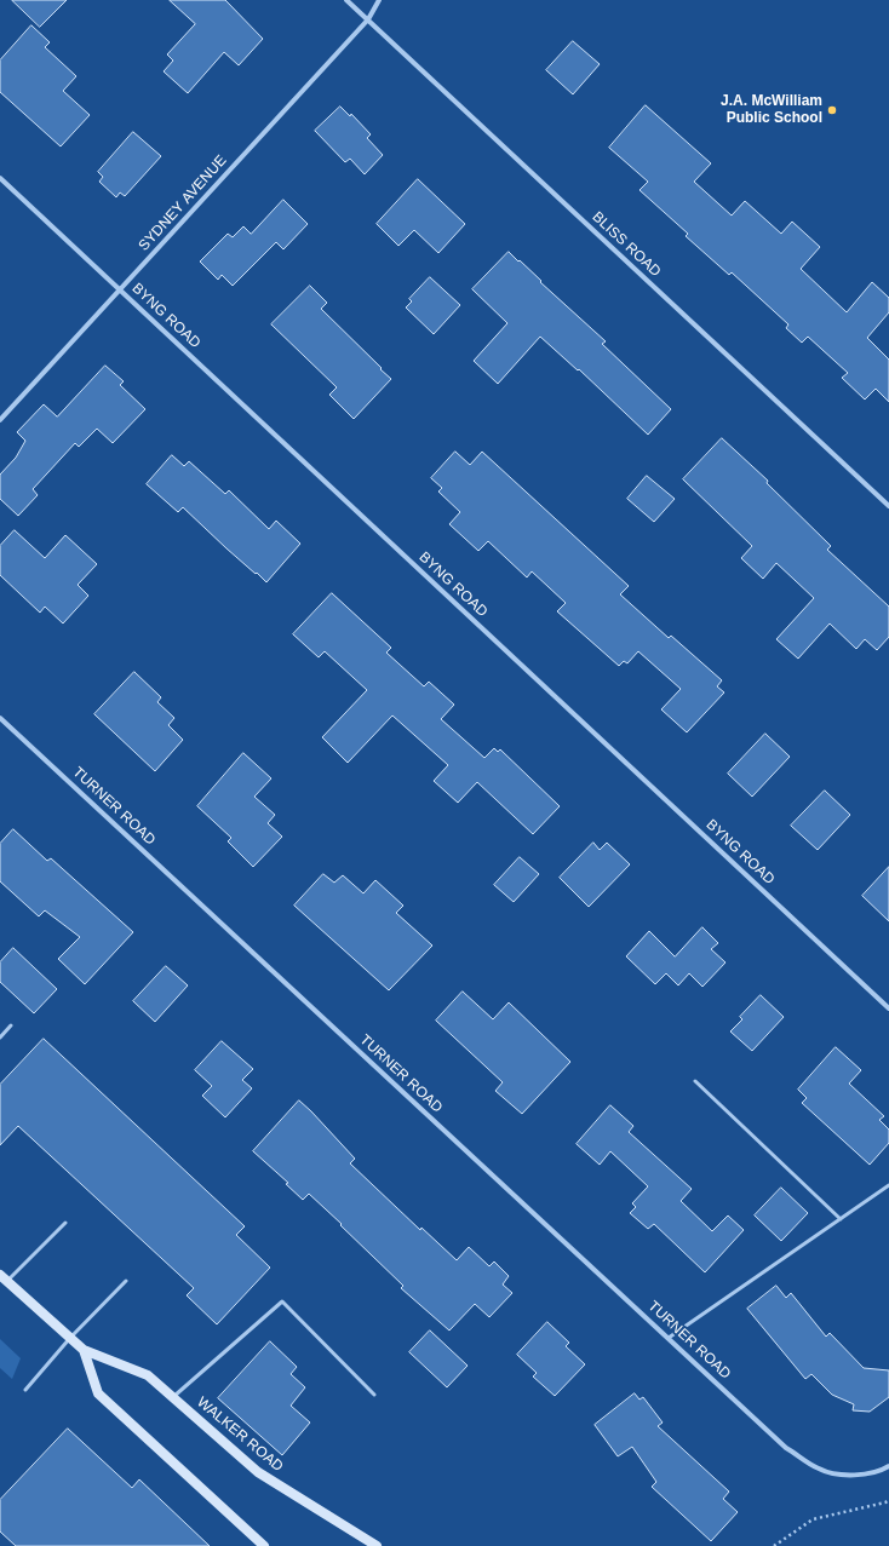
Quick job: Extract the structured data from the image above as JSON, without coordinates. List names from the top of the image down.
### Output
{
  "streets": {
    "main road": ["WALKER ROAD"],
    "street": [
      "SYDNEY AVENUE",
      "BLISS ROAD",
      "BYNG ROAD",
      "TURNER ROAD"
    ]
  },
  "crossings": [
    ["SYDNEY AVENUE", "BLISS ROAD"],
    ["SYDNEY AVENUE", "BYNG ROAD"]
  ],
  "places": ["J.A. McWilliam Public School"]
}
